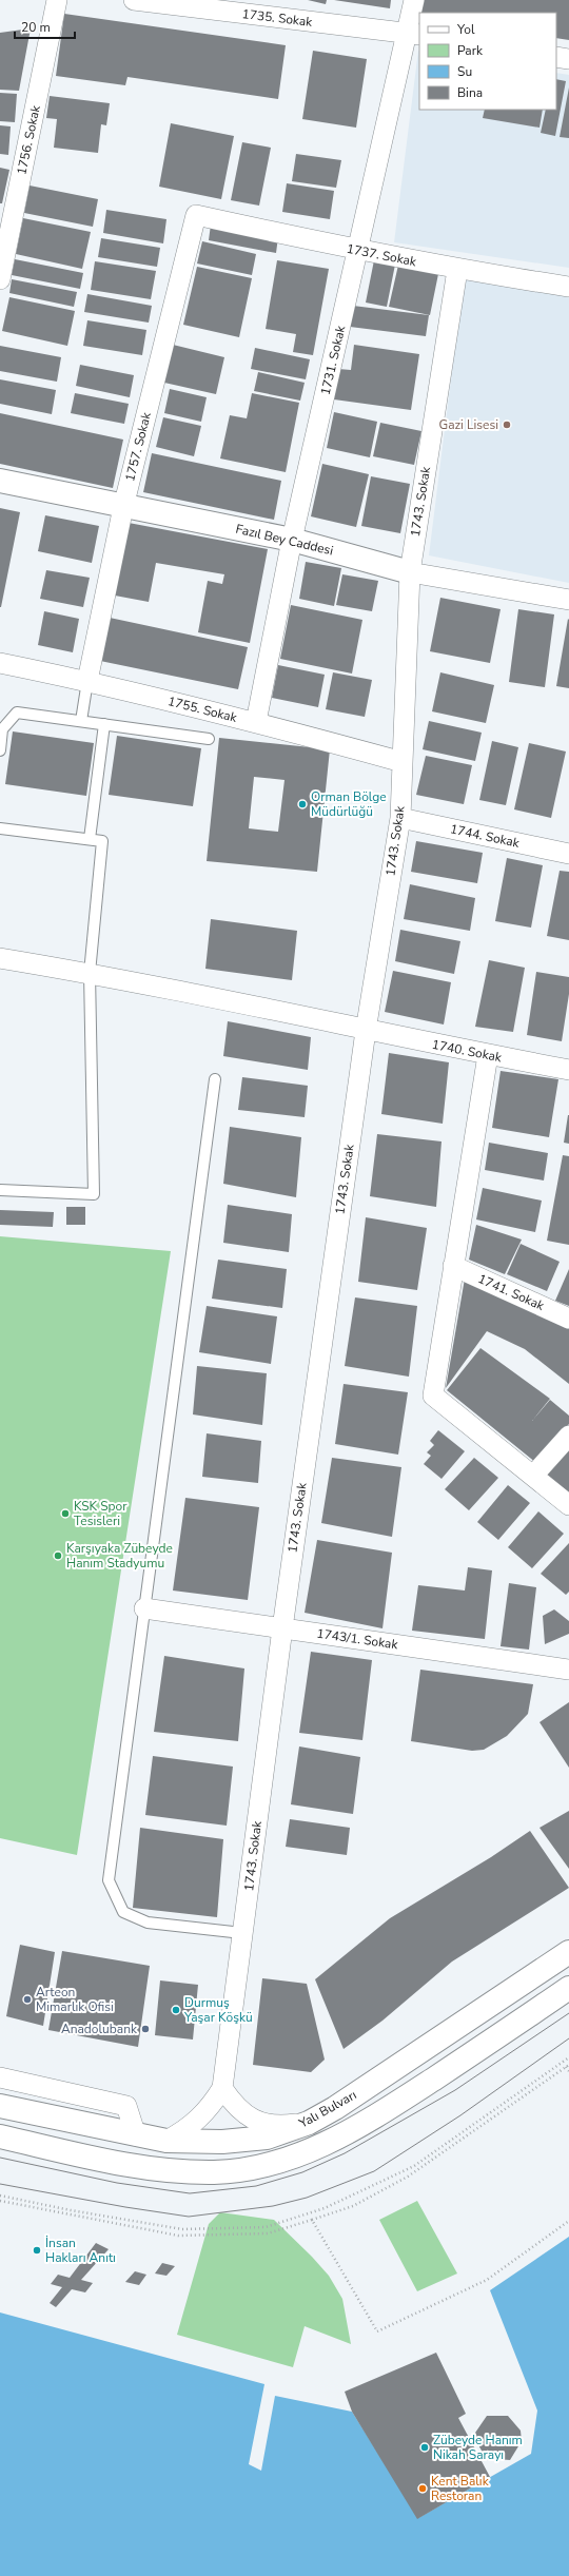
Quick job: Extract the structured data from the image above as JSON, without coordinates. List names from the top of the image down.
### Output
{
  "streets": {
    "main road": ["Fazıl Bey Caddesi", "Yalı Bulvarı"],
    "street": [
      "1735. Sokak",
      "1756. Sokak",
      "1737. Sokak",
      "1731. Sokak",
      "1757. Sokak",
      "1743. Sokak",
      "1755. Sokak",
      "1744. Sokak",
      "1740. Sokak",
      "1741. Sokak",
      "1743/1. Sokak"
    ]
  },
  "crossings": [
    ["1735. Sokak", "1731. Sokak"],
    ["1737. Sokak", "1731. Sokak"],
    ["1737. Sokak", "1757. Sokak"],
    ["1737. Sokak", "1743. Sokak"],
    ["1731. Sokak", "Fazıl Bey Caddesi"],
    ["1731. Sokak", "1755. Sokak"],
    ["1757. Sokak", "Fazıl Bey Caddesi"],
    ["1757. Sokak", "1755. Sokak"],
    ["1743. Sokak", "Fazıl Bey Caddesi"],
    ["1743. Sokak", "1755. Sokak"],
    ["1743. Sokak", "1744. Sokak"],
    ["1743. Sokak", "1740. Sokak"],
    ["1743. Sokak", "1743/1. Sokak"],
    ["1743. Sokak", "Yalı Bulvarı"]
  ],
  "places": [
    "Gazi Lisesi",
    "Orman Bölge Müdürlüğü",
    "KSK Spor Tesisleri",
    "Karşıyaka Zübeyde Hanım Stadyumu",
    "Arteon Mimarlık Ofisi",
    "Durmuş Yaşar Köşkü",
    "Anadolubank",
    "İnsan Hakları Anıtı",
    "Zübeyde Hanım Nikah Sarayı",
    "Kent Balık Restoran"
  ],
  "legend": [
    "Yol",
    "Park",
    "Su",
    "Bina"
  ],
  "scale_bar": "20 m"
}
